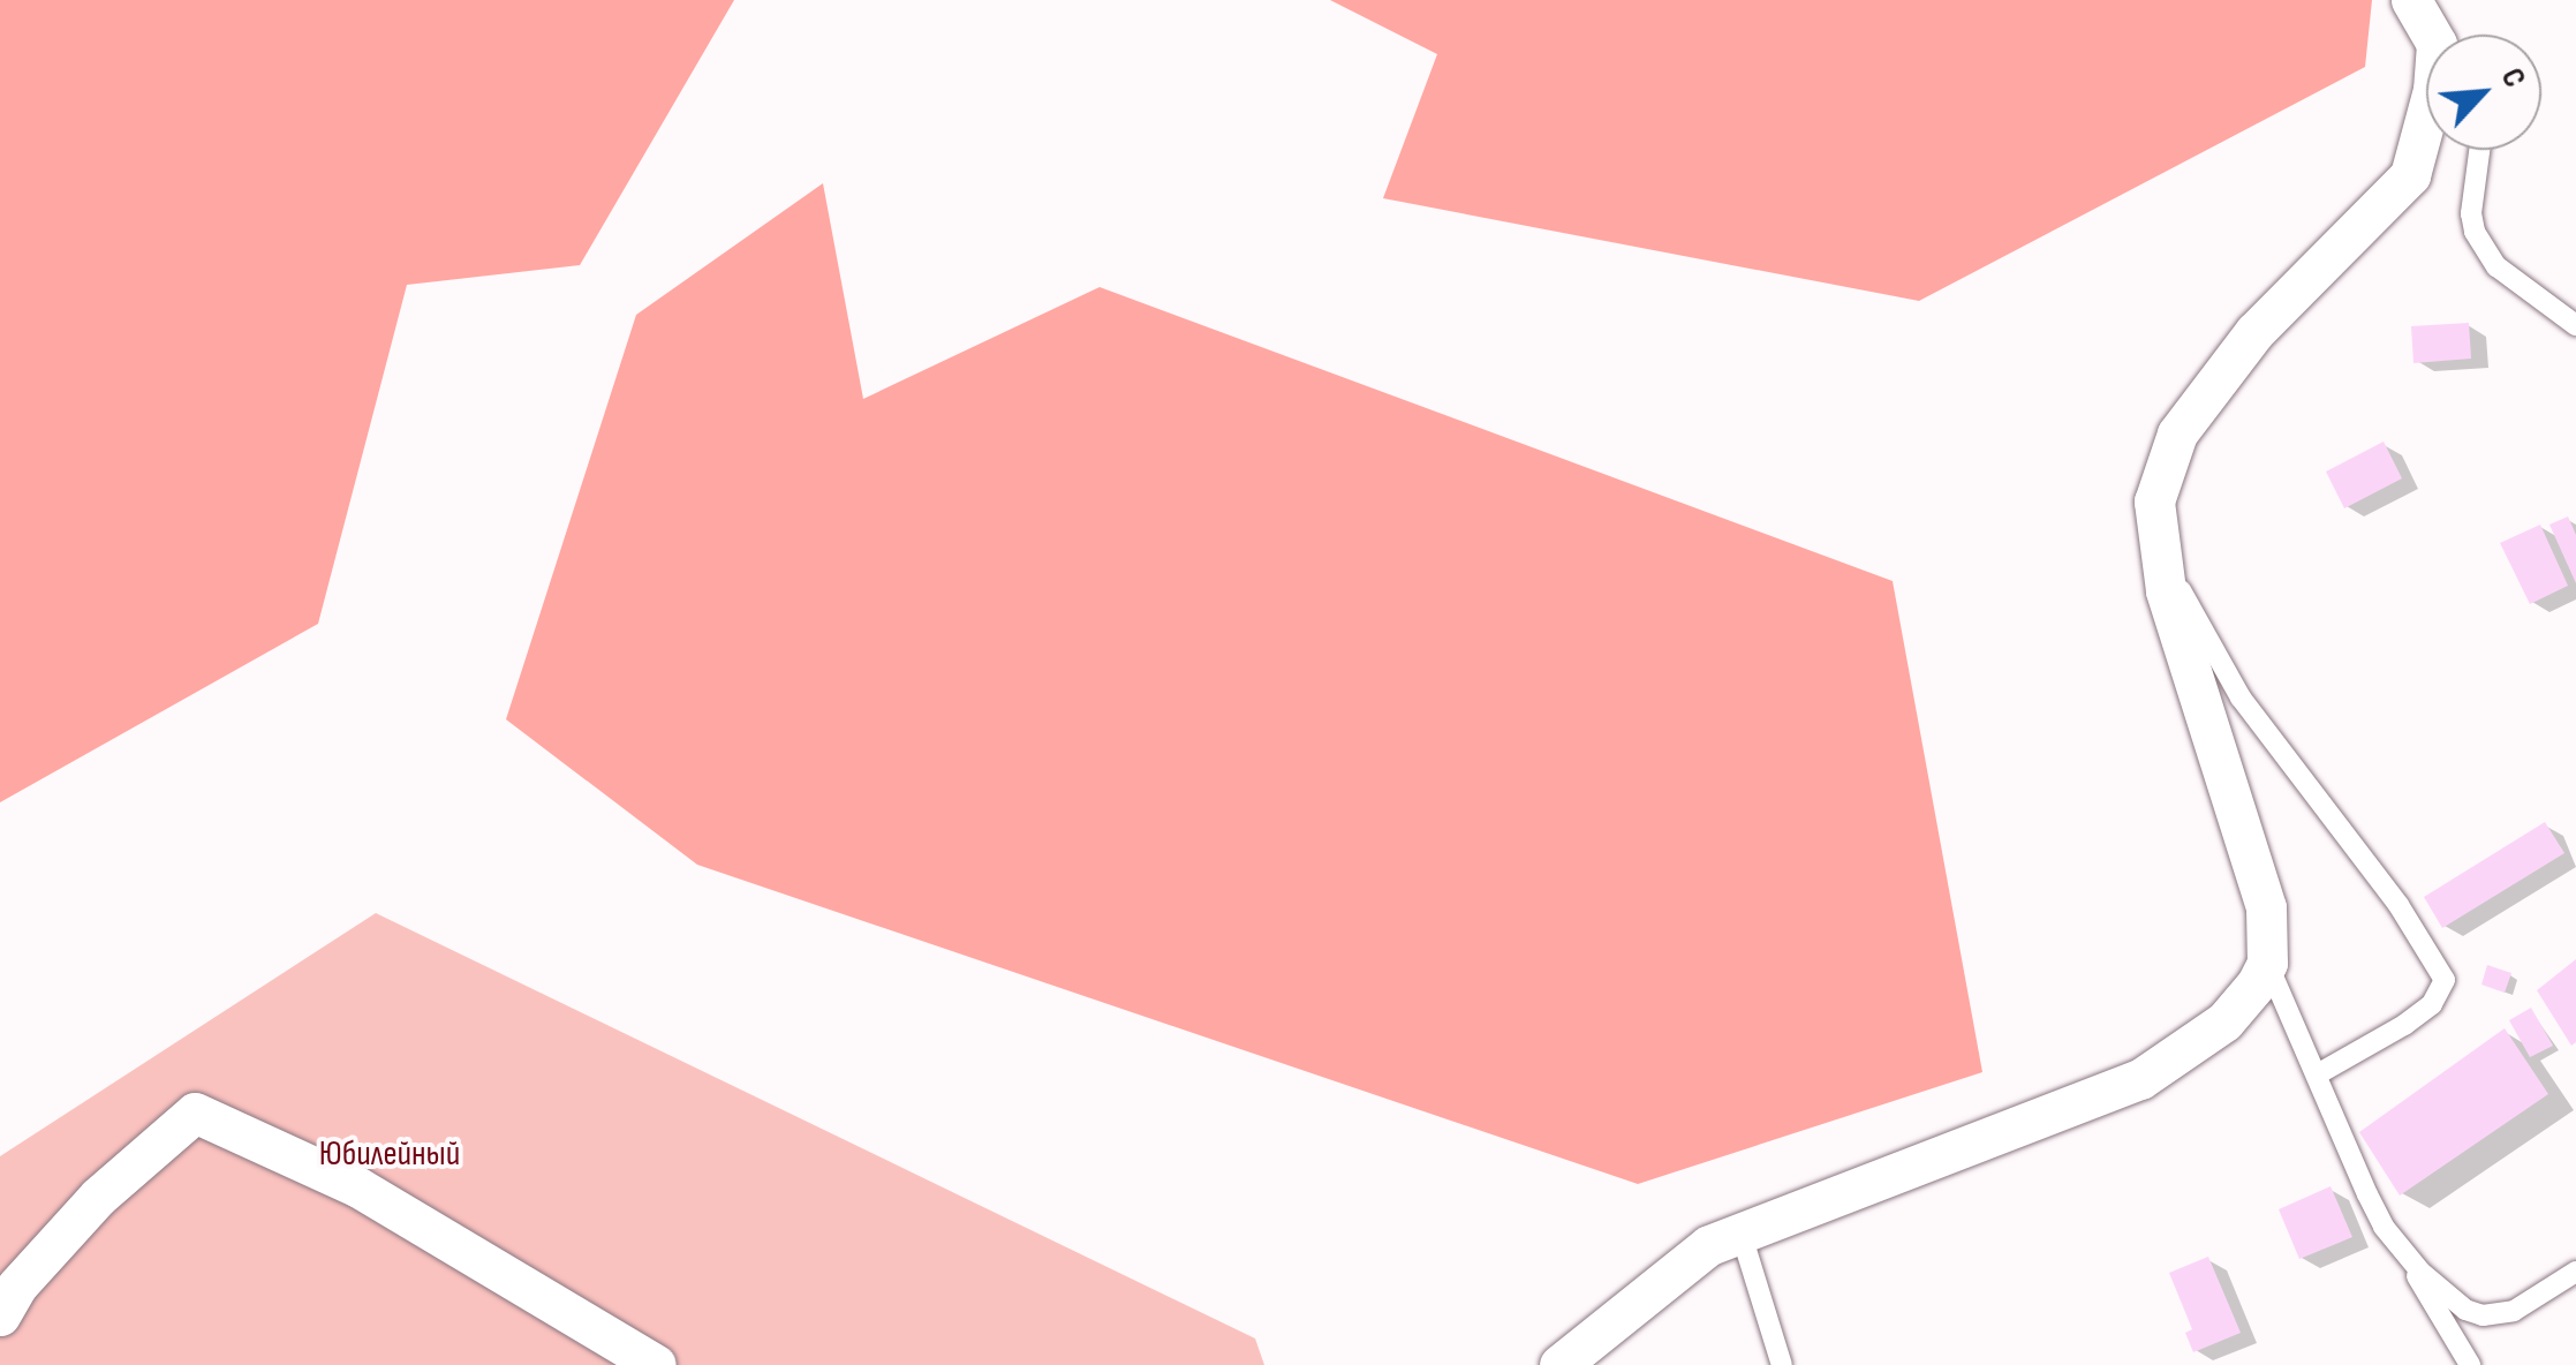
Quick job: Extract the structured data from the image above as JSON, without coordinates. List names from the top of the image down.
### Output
{
  "parks": ["Юбилейный"],
  "north": "top right"
}
